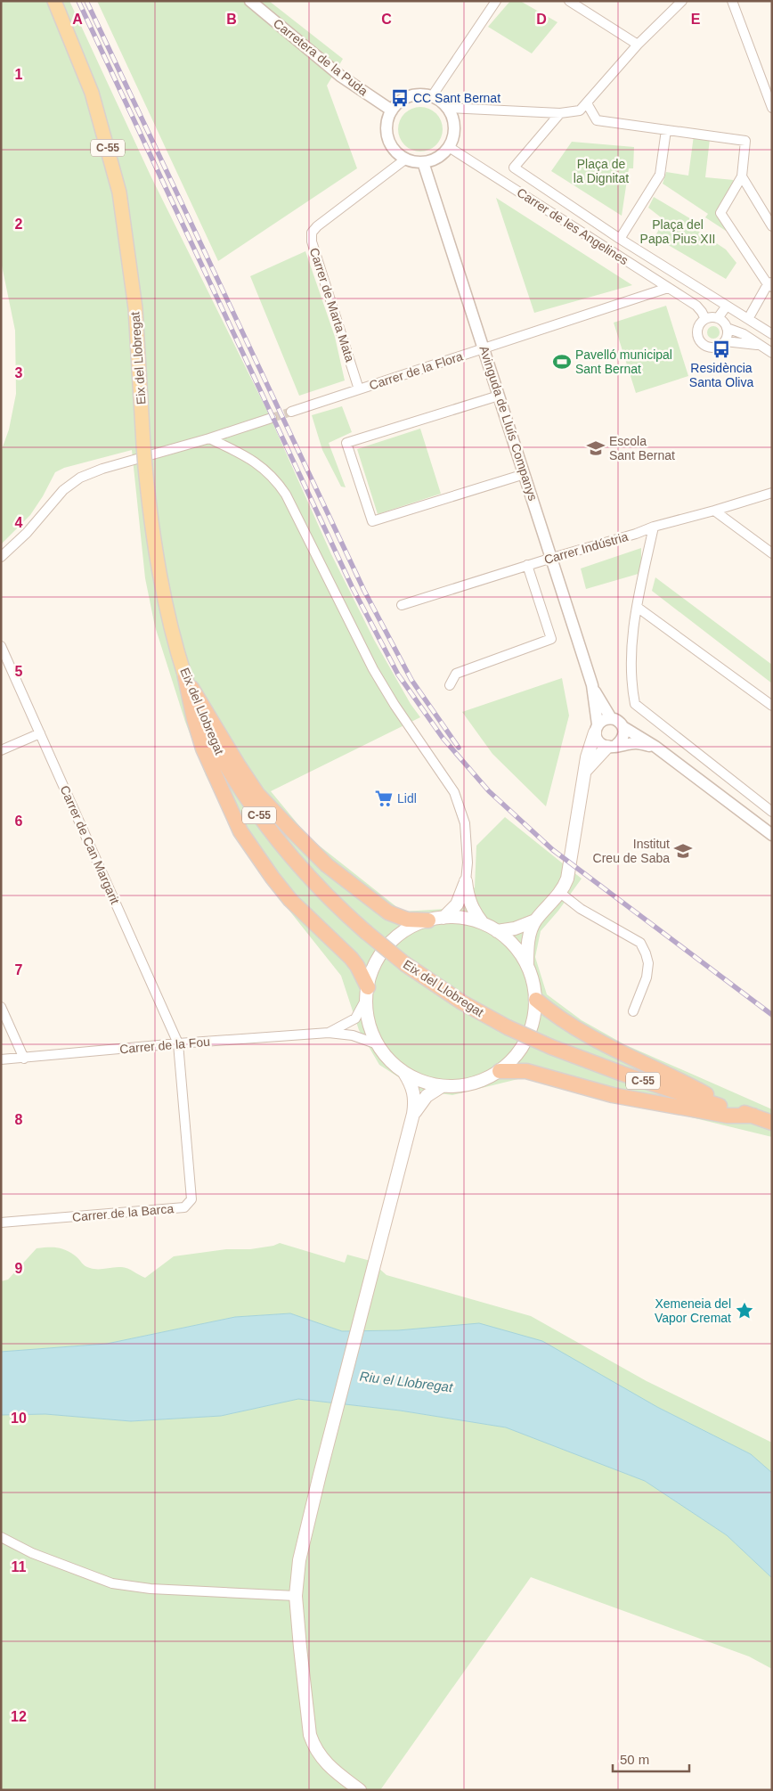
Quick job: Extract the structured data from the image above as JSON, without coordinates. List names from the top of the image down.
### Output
{
  "streets": {
    "highway": ["C-55", "Eix del Llobregat"],
    "street": [
      "Carretera de la Puda",
      "Carrer de les Angelines",
      "Carrer de Marta Mata",
      "Carrer de la Flora",
      "Avinguda de Lluís Companys",
      "Carrer Indústria",
      "Carrer de Can Margarit",
      "Carrer de la Fou",
      "Carrer de la Barca"
    ]
  },
  "crossings": [
    ["Carretera de la Puda", "Carrer de les Angelines"],
    ["Carretera de la Puda", "Carrer de Marta Mata"],
    ["Carretera de la Puda", "Avinguda de Lluís Companys"],
    ["Carrer de les Angelines", "Carrer de Marta Mata"],
    ["Carrer de les Angelines", "Carrer de la Flora"],
    ["Carrer de les Angelines", "Avinguda de Lluís Companys"],
    ["Carrer de Marta Mata", "Carrer de la Flora"],
    ["Carrer de Marta Mata", "Avinguda de Lluís Companys"],
    ["Carrer de la Flora", "Avinguda de Lluís Companys"],
    ["Avinguda de Lluís Companys", "Carrer Indústria"],
    ["Carrer de Can Margarit", "Carrer de la Fou"],
    ["Carrer de Can Margarit", "Carrer de la Barca"],
    ["Carrer de la Fou", "Carrer de la Barca"]
  ],
  "water": ["Riu el Llobregat"],
  "parks": ["Plaça de la Dignitat", "Plaça del Papa Pius XII"],
  "places": {
    "bus stop": ["CC Sant Bernat", "Residència Santa Oliva"],
    "sports": ["Pavelló municipal Sant Bernat"],
    "school or university": ["Escola Sant Bernat", "Institut Creu de Saba"],
    "supermarket": ["Lidl"],
    "place": ["Xemeneia del Vapor Cremat"]
  },
  "scale_bar": "50 m",
  "grid": {
    "columns": [
      "A",
      "B",
      "C",
      "D",
      "E"
    ],
    "rows": [
      "1",
      "2",
      "3",
      "4",
      "5",
      "6",
      "7",
      "8",
      "9",
      "10",
      "11",
      "12"
    ]
  }
}
